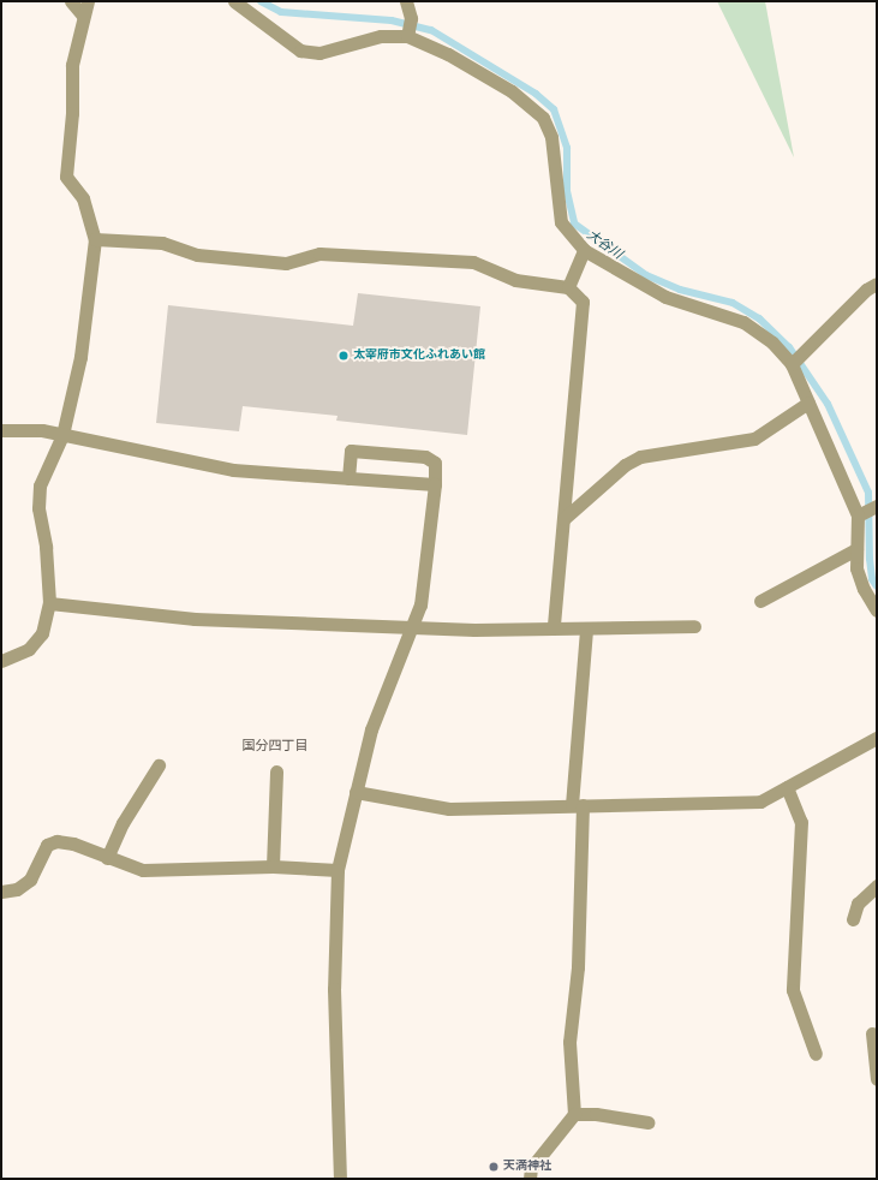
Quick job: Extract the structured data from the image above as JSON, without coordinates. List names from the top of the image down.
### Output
{
  "districts": ["国分四丁目"],
  "water": ["大谷川"],
  "places": ["太宰府市文化ふれあい館", "天満神社"]
}
